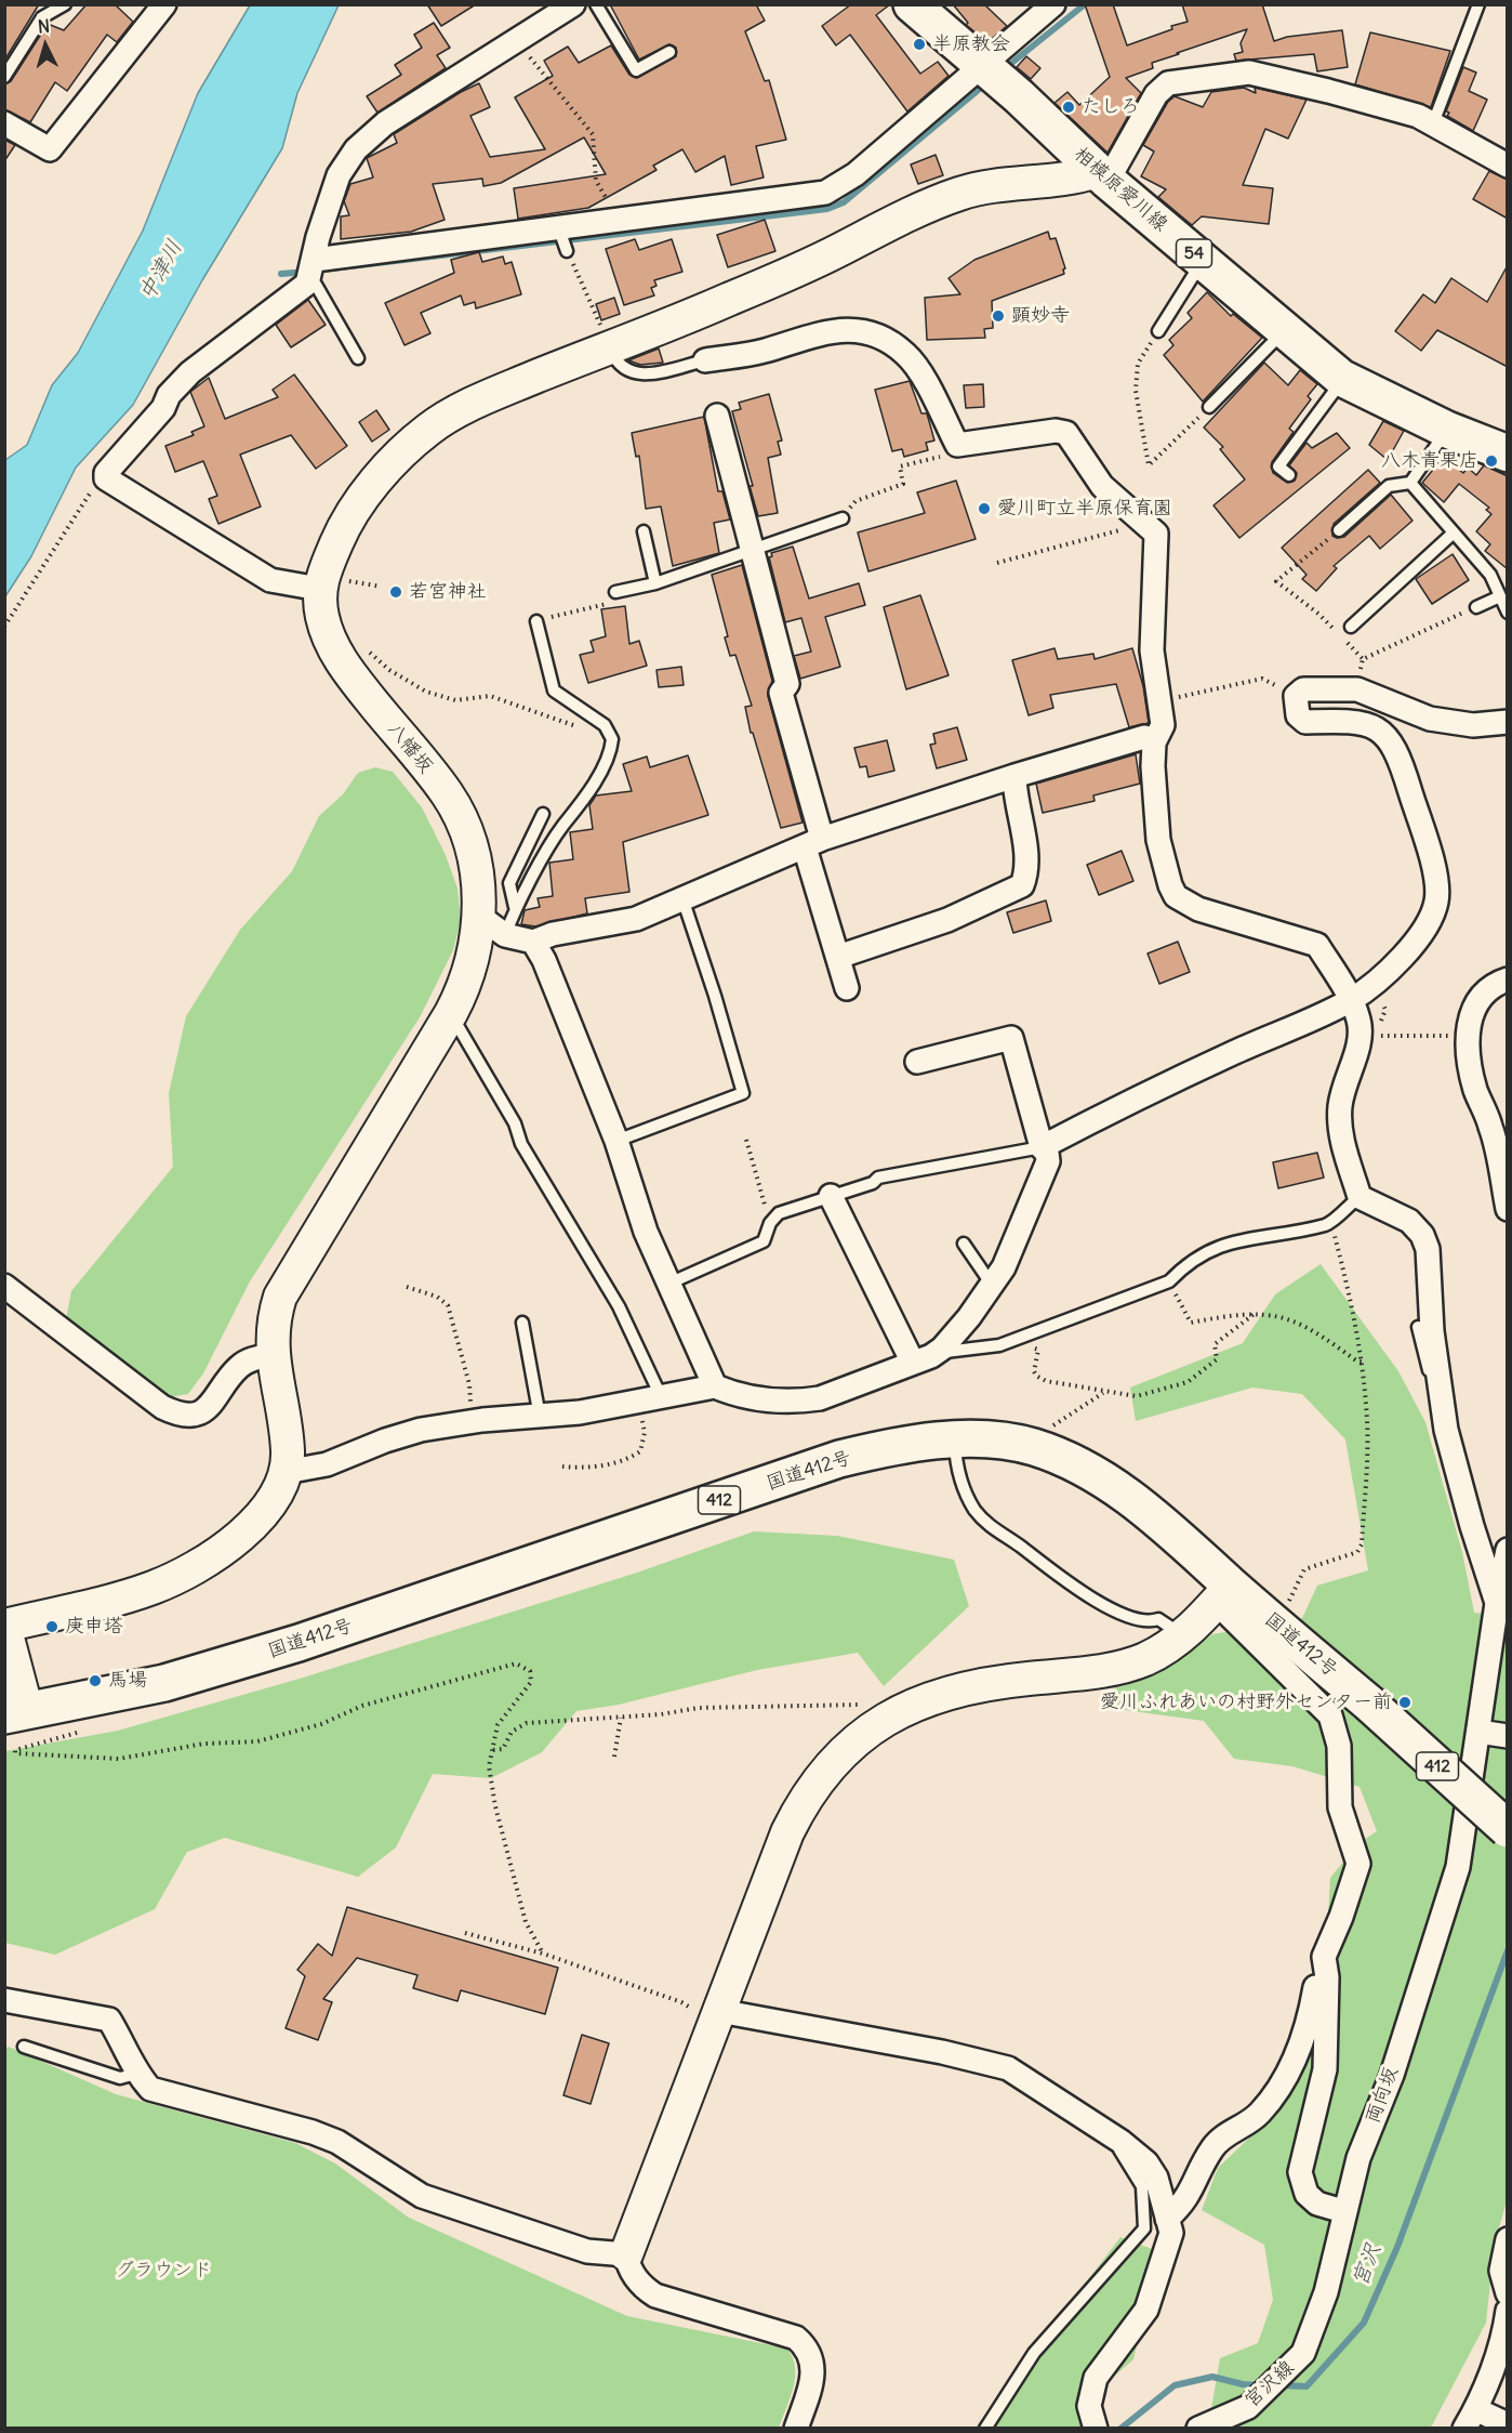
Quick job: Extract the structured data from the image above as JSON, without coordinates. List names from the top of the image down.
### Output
{
  "streets": {
    "main road": [
      "相模原愛川線",
      "54",
      "国道412号",
      "412"
    ],
    "street": ["八幡坂", "両向坂", "宮沢線"]
  },
  "crossings": [
    ["両向坂", "宮沢線"]
  ],
  "water": ["中津川", "宮沢"],
  "parks": ["グラウンド"],
  "places": [
    "半原教会",
    "たしろ",
    "顕妙寺",
    "八木青果店",
    "愛川町立半原保育園",
    "若宮神社",
    "庚申塔",
    "馬場",
    "愛川ふれあいの村野外センター前"
  ],
  "north": "top"
}
